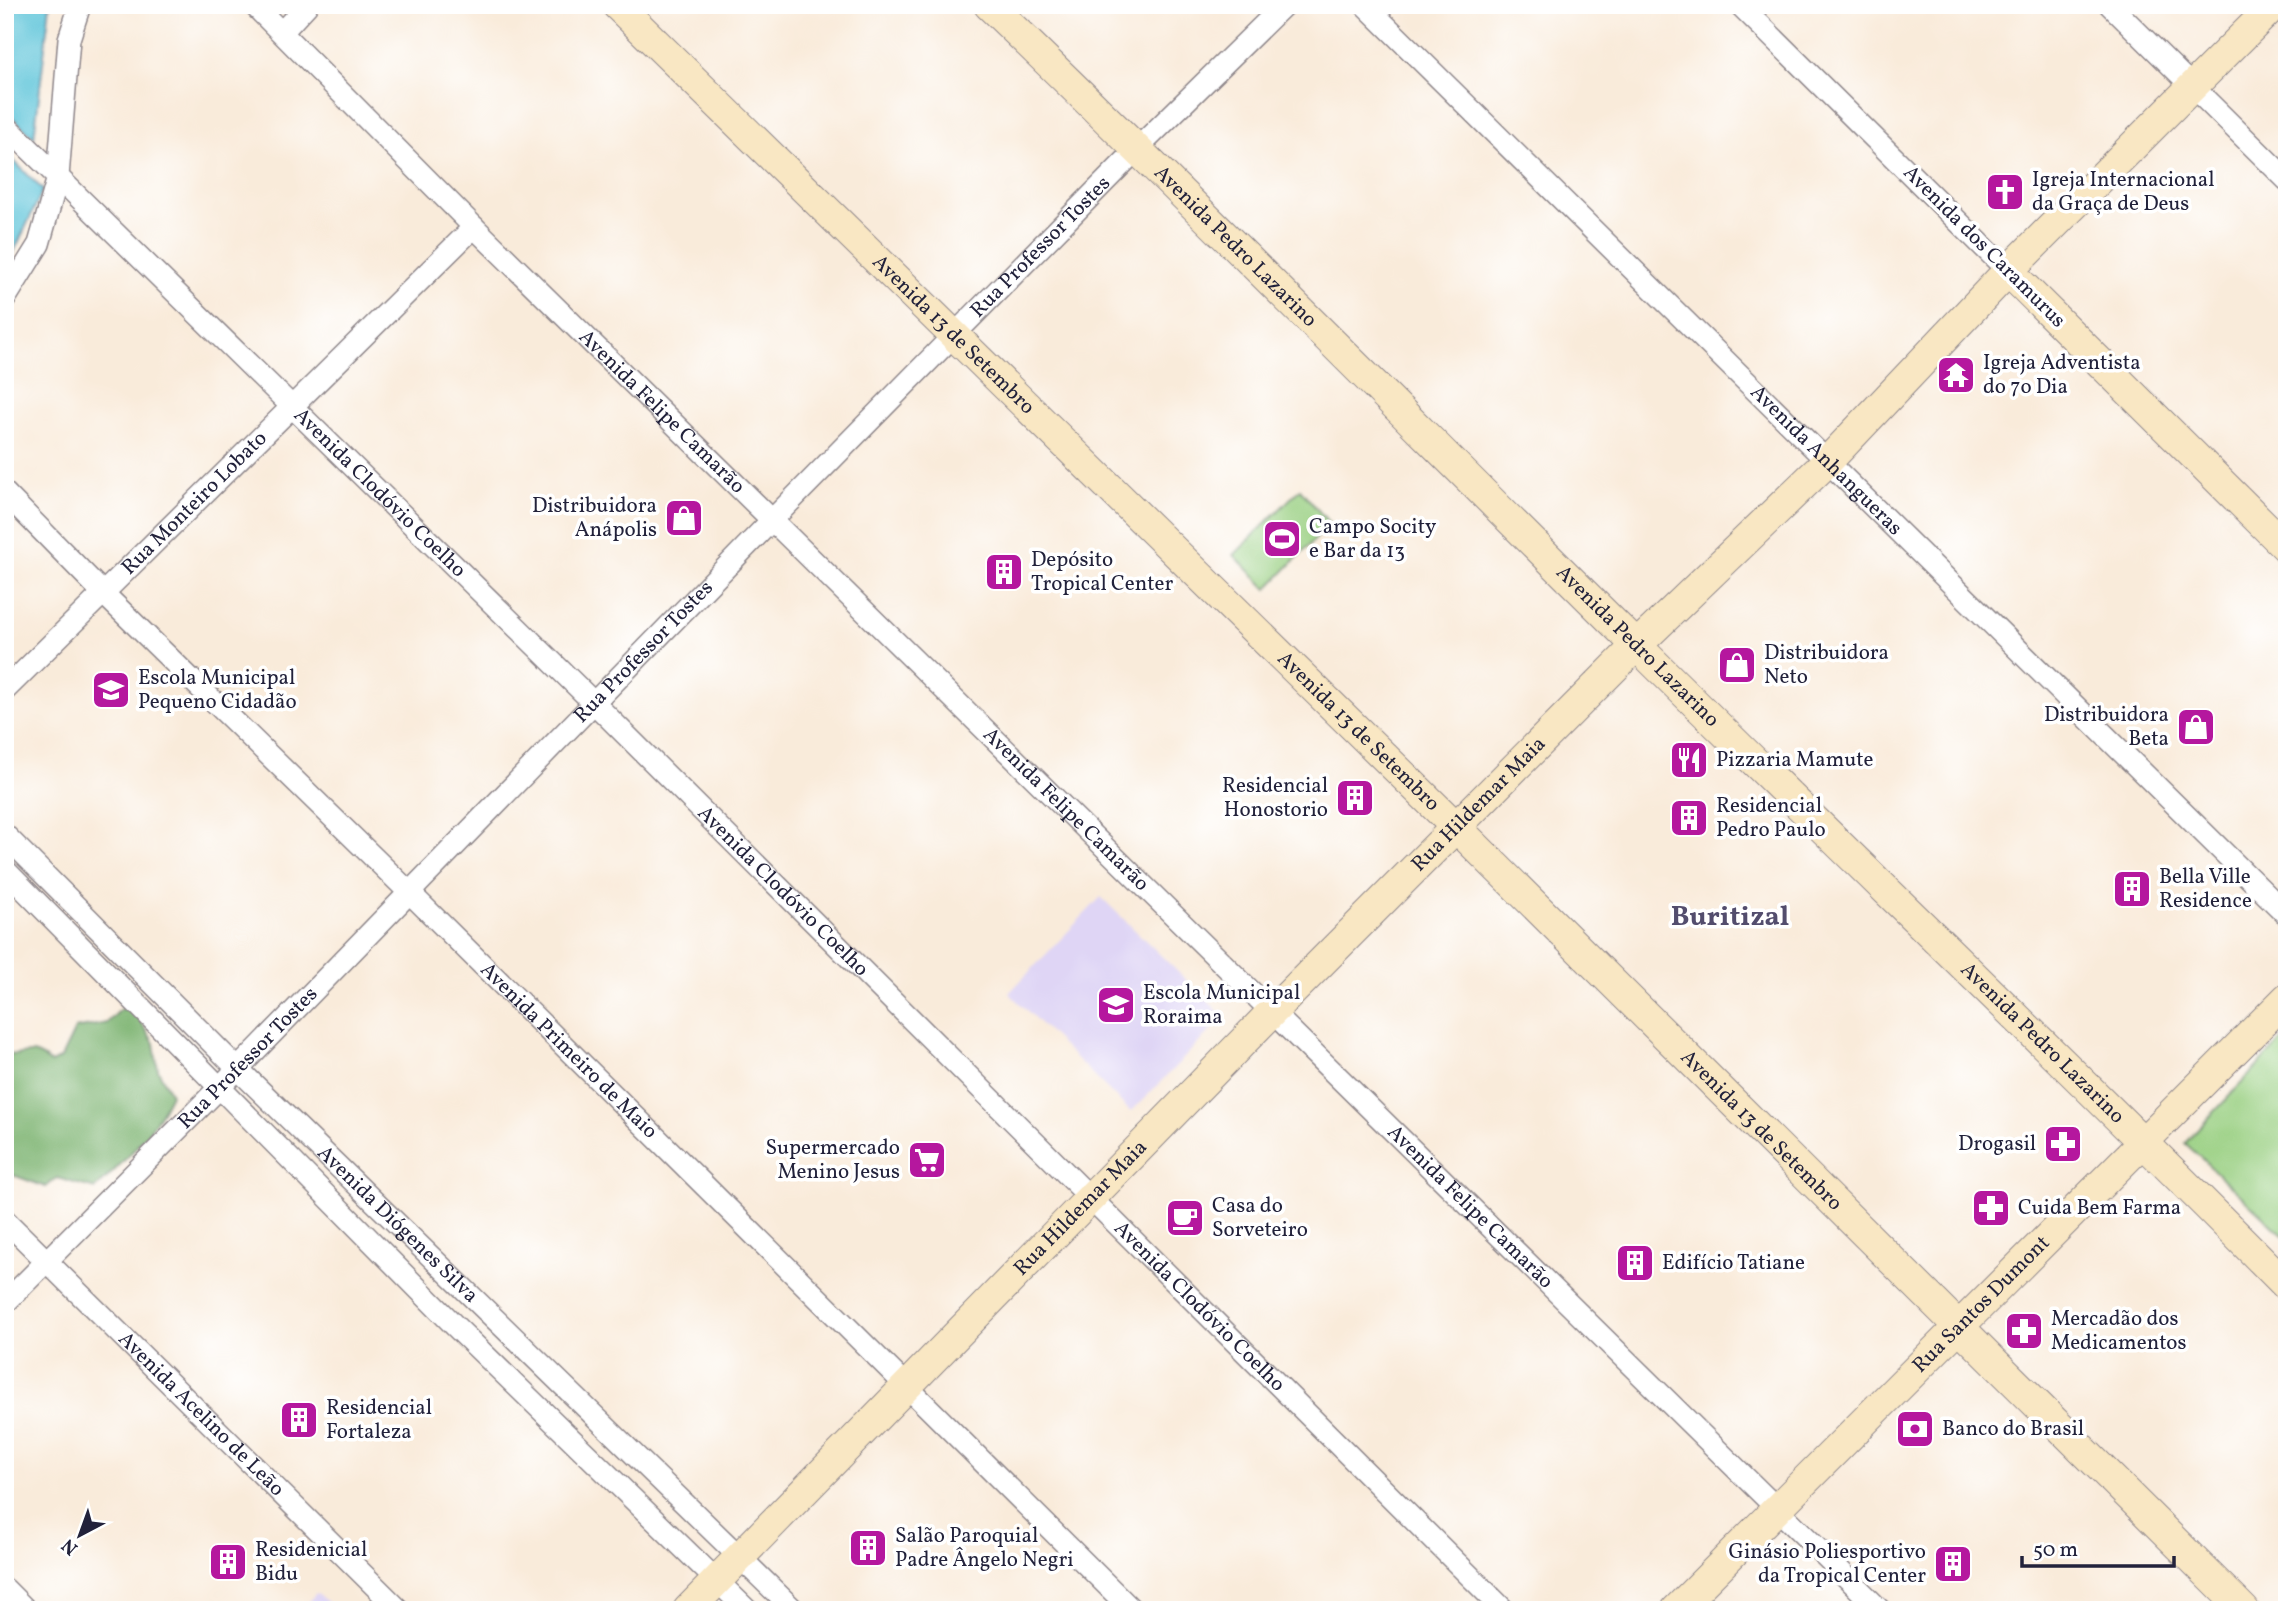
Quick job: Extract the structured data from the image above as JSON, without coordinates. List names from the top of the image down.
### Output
{
  "streets": {
    "main road": [
      "Avenida Pedro Lazarino",
      "Avenida dos Caramurus",
      "Avenida 13 de Setembro",
      "Rua Hildemar Maia",
      "Rua Santos Dumont"
    ],
    "street": [
      "Rua Professor Tostes",
      "Avenida Felipe Camarão",
      "Avenida Anhangueras",
      "Avenida Clodóvio Coelho",
      "Rua Monteiro Lobato",
      "Avenida Primeiro de Maio",
      "Avenida Diógenes Silva",
      "Avenida Acelino de Leão"
    ]
  },
  "crossings": [
    ["Avenida Pedro Lazarino", "Rua Professor Tostes"],
    ["Avenida Pedro Lazarino", "Rua Hildemar Maia"],
    ["Avenida Pedro Lazarino", "Rua Santos Dumont"],
    ["Avenida dos Caramurus", "Rua Hildemar Maia"],
    ["Rua Professor Tostes", "Avenida 13 de Setembro"],
    ["Rua Professor Tostes", "Avenida Felipe Camarão"],
    ["Rua Professor Tostes", "Avenida Clodóvio Coelho"],
    ["Rua Professor Tostes", "Avenida Primeiro de Maio"],
    ["Rua Professor Tostes", "Avenida Diógenes Silva"],
    ["Rua Professor Tostes", "Avenida Acelino de Leão"],
    ["Avenida 13 de Setembro", "Rua Hildemar Maia"],
    ["Avenida 13 de Setembro", "Rua Santos Dumont"],
    ["Avenida Felipe Camarão", "Rua Monteiro Lobato"],
    ["Avenida Felipe Camarão", "Rua Hildemar Maia"],
    ["Avenida Felipe Camarão", "Rua Santos Dumont"],
    ["Avenida Anhangueras", "Rua Hildemar Maia"],
    ["Avenida Clodóvio Coelho", "Rua Monteiro Lobato"],
    ["Avenida Clodóvio Coelho", "Rua Hildemar Maia"],
    ["Rua Monteiro Lobato", "Avenida Primeiro de Maio"],
    ["Rua Hildemar Maia", "Avenida Primeiro de Maio"],
    ["Rua Hildemar Maia", "Avenida Diógenes Silva"]
  ],
  "districts": ["Buritizal"],
  "places": {
    "church": ["Igreja Internacional da Graça de Deus"],
    "temple": ["Igreja Adventista do 7o Dia"],
    "shop": ["Distribuidora Anápolis", "Distribuidora Neto", "Distribuidora Beta"],
    "sports": ["Campo Socity e Bar da 13"],
    "building": [
      "Depósito Tropical Center",
      "Residencial Honostorio",
      "Residencial Pedro Paulo",
      "Bella Ville Residence",
      "Edifício Tatiane",
      "Residencial Fortaleza",
      "Salão Paroquial Padre Ângelo Negri",
      "Residenicial Bidu",
      "Ginásio Poliesportivo da Tropical Center"
    ],
    "school or university": ["Escola Municipal Pequeno Cidadão", "Escola Municipal Roraima"],
    "restaurant": ["Pizzaria Mamute"],
    "pharmacy": ["Drogasil", "Cuida Bem Farma", "Mercadão dos Medicamentos"],
    "supermarket": ["Supermercado Menino Jesus"],
    "cafe": ["Casa do Sorveteiro"],
    "bank": ["Banco do Brasil"]
  },
  "scale_bar": "50 m",
  "north": "bottom left"
}
